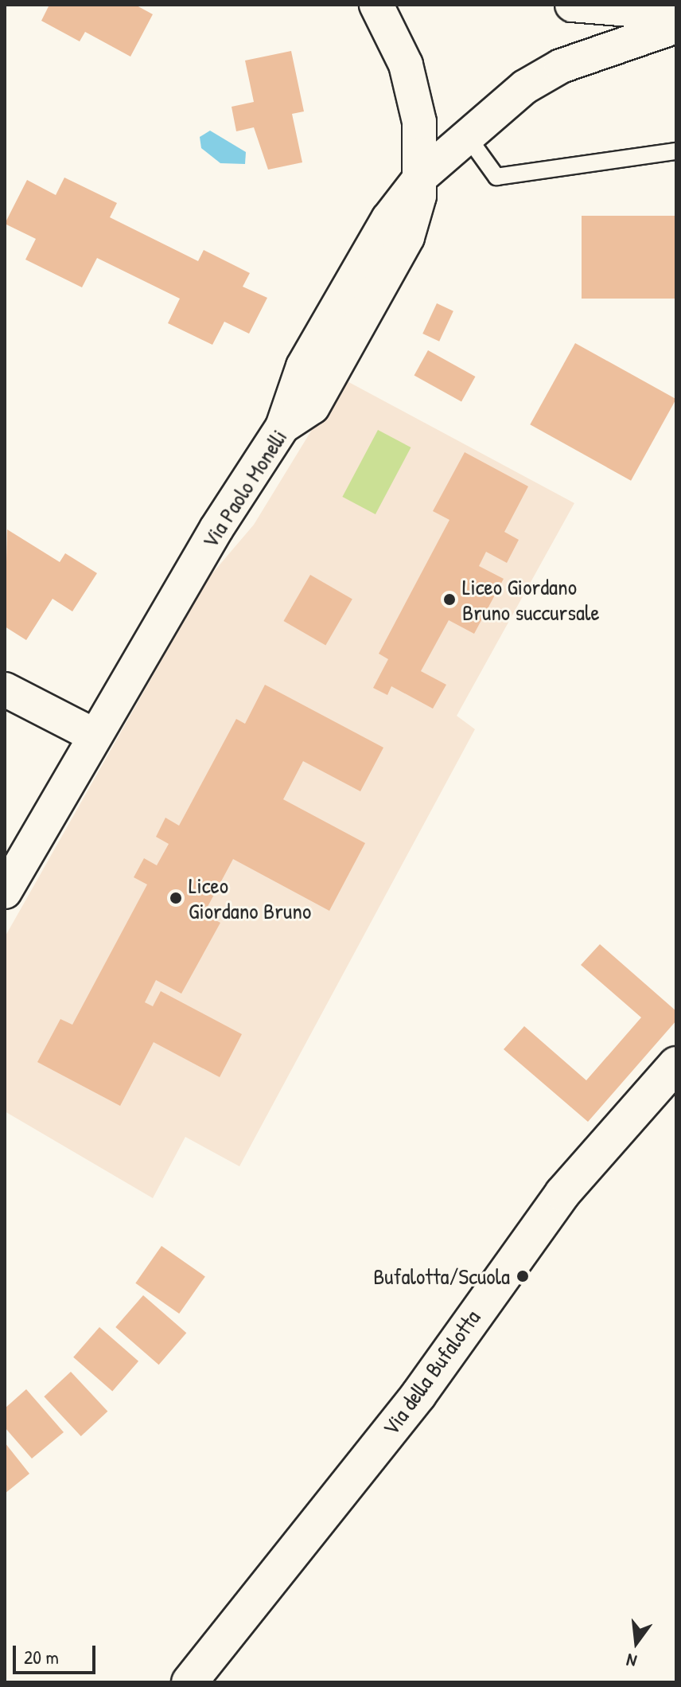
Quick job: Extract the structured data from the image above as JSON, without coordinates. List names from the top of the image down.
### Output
{
  "streets": {
    "street": ["Via Paolo Monelli", "Via della Bufalotta"]
  },
  "places": ["Liceo Giordano Bruno succursale", "Liceo Giordano Bruno", "Bufalotta/Scuola"],
  "scale_bar": "20 m",
  "north": "bottom"
}
